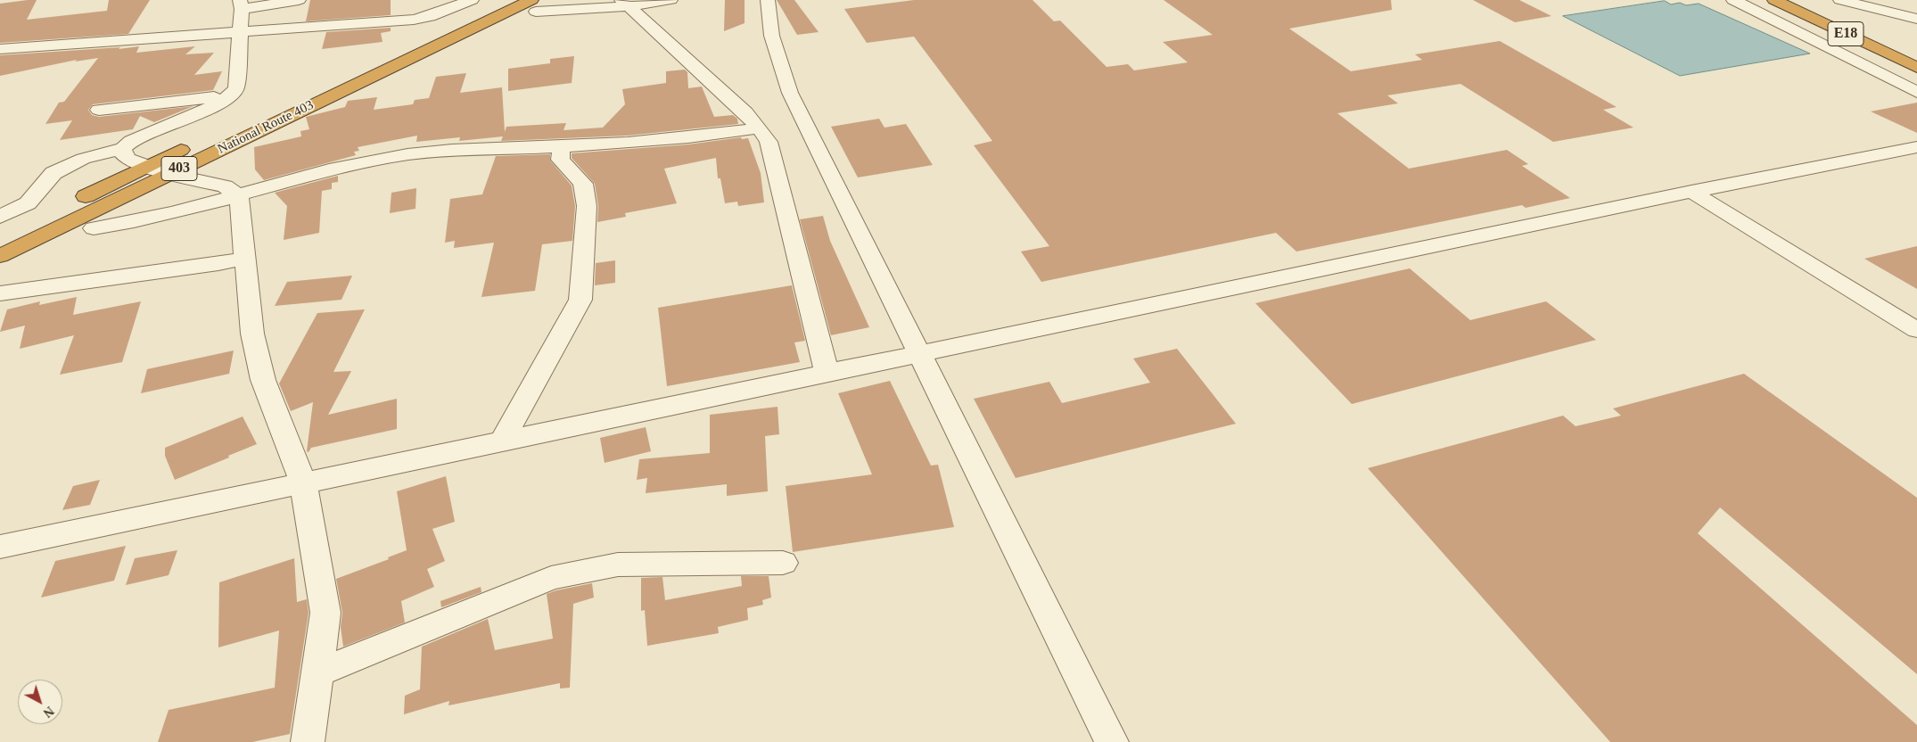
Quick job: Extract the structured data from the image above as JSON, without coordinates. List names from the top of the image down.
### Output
{
  "streets": {
    "highway": ["E18", "National Route 403", "403"]
  },
  "north": "bottom right"
}
